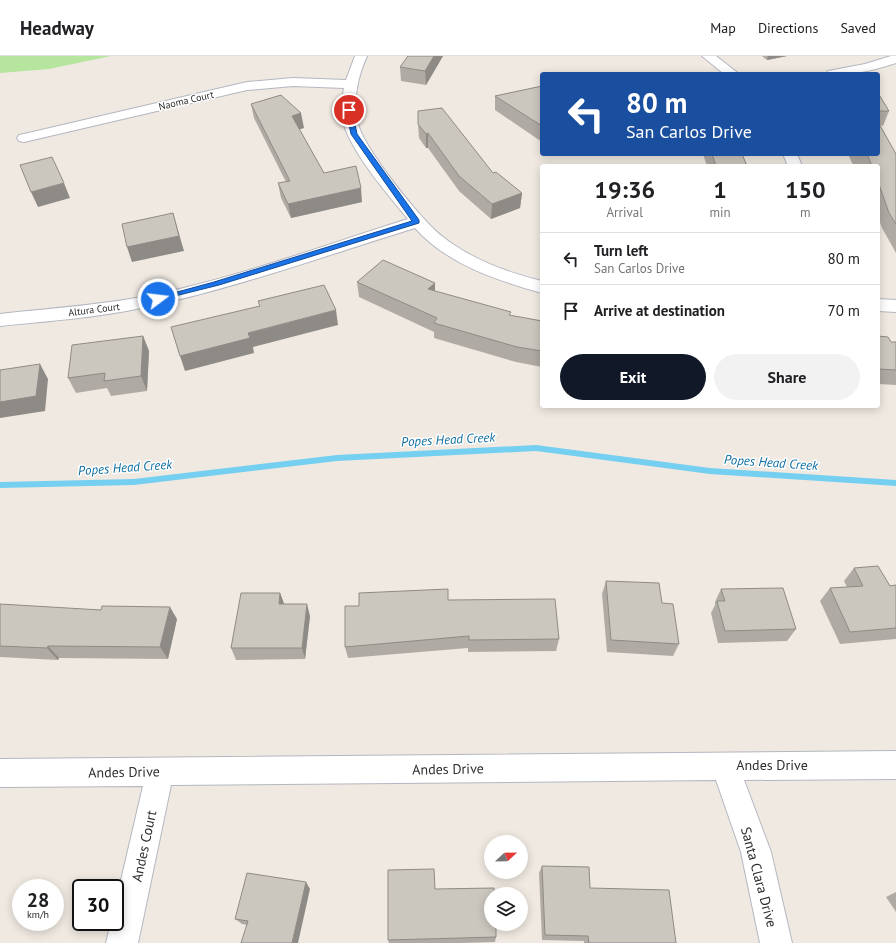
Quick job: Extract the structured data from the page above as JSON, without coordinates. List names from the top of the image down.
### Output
{
  "streets": {
    "street": [
      "Naoma Court",
      "Altura Court",
      "Andes Drive",
      "Andes Court",
      "Santa Clara Drive"
    ]
  },
  "crossings": [
    ["Andes Drive", "Andes Court"],
    ["Andes Drive", "Santa Clara Drive"]
  ],
  "water": ["Popes Head Creek"],
  "north": "right",
  "page": {
    "header": "Headway",
    "nav": ["Map", "Directions", "Saved"],
    "turn": ["80 m", "San Carlos Drive"],
    "eta": [
      "19:36",
      "Arrival",
      "1",
      "min",
      "150",
      "m"
    ],
    "list": [
      {
        "name": "Turn left",
        "note": "San Carlos Drive",
        "value": "80 m"
      },
      {
        "name": "Arrive at destination",
        "value": "70 m"
      }
    ],
    "buttons": ["Exit", "Share"],
    "speed": "28 km/h",
    "limit": "30"
  }
}
